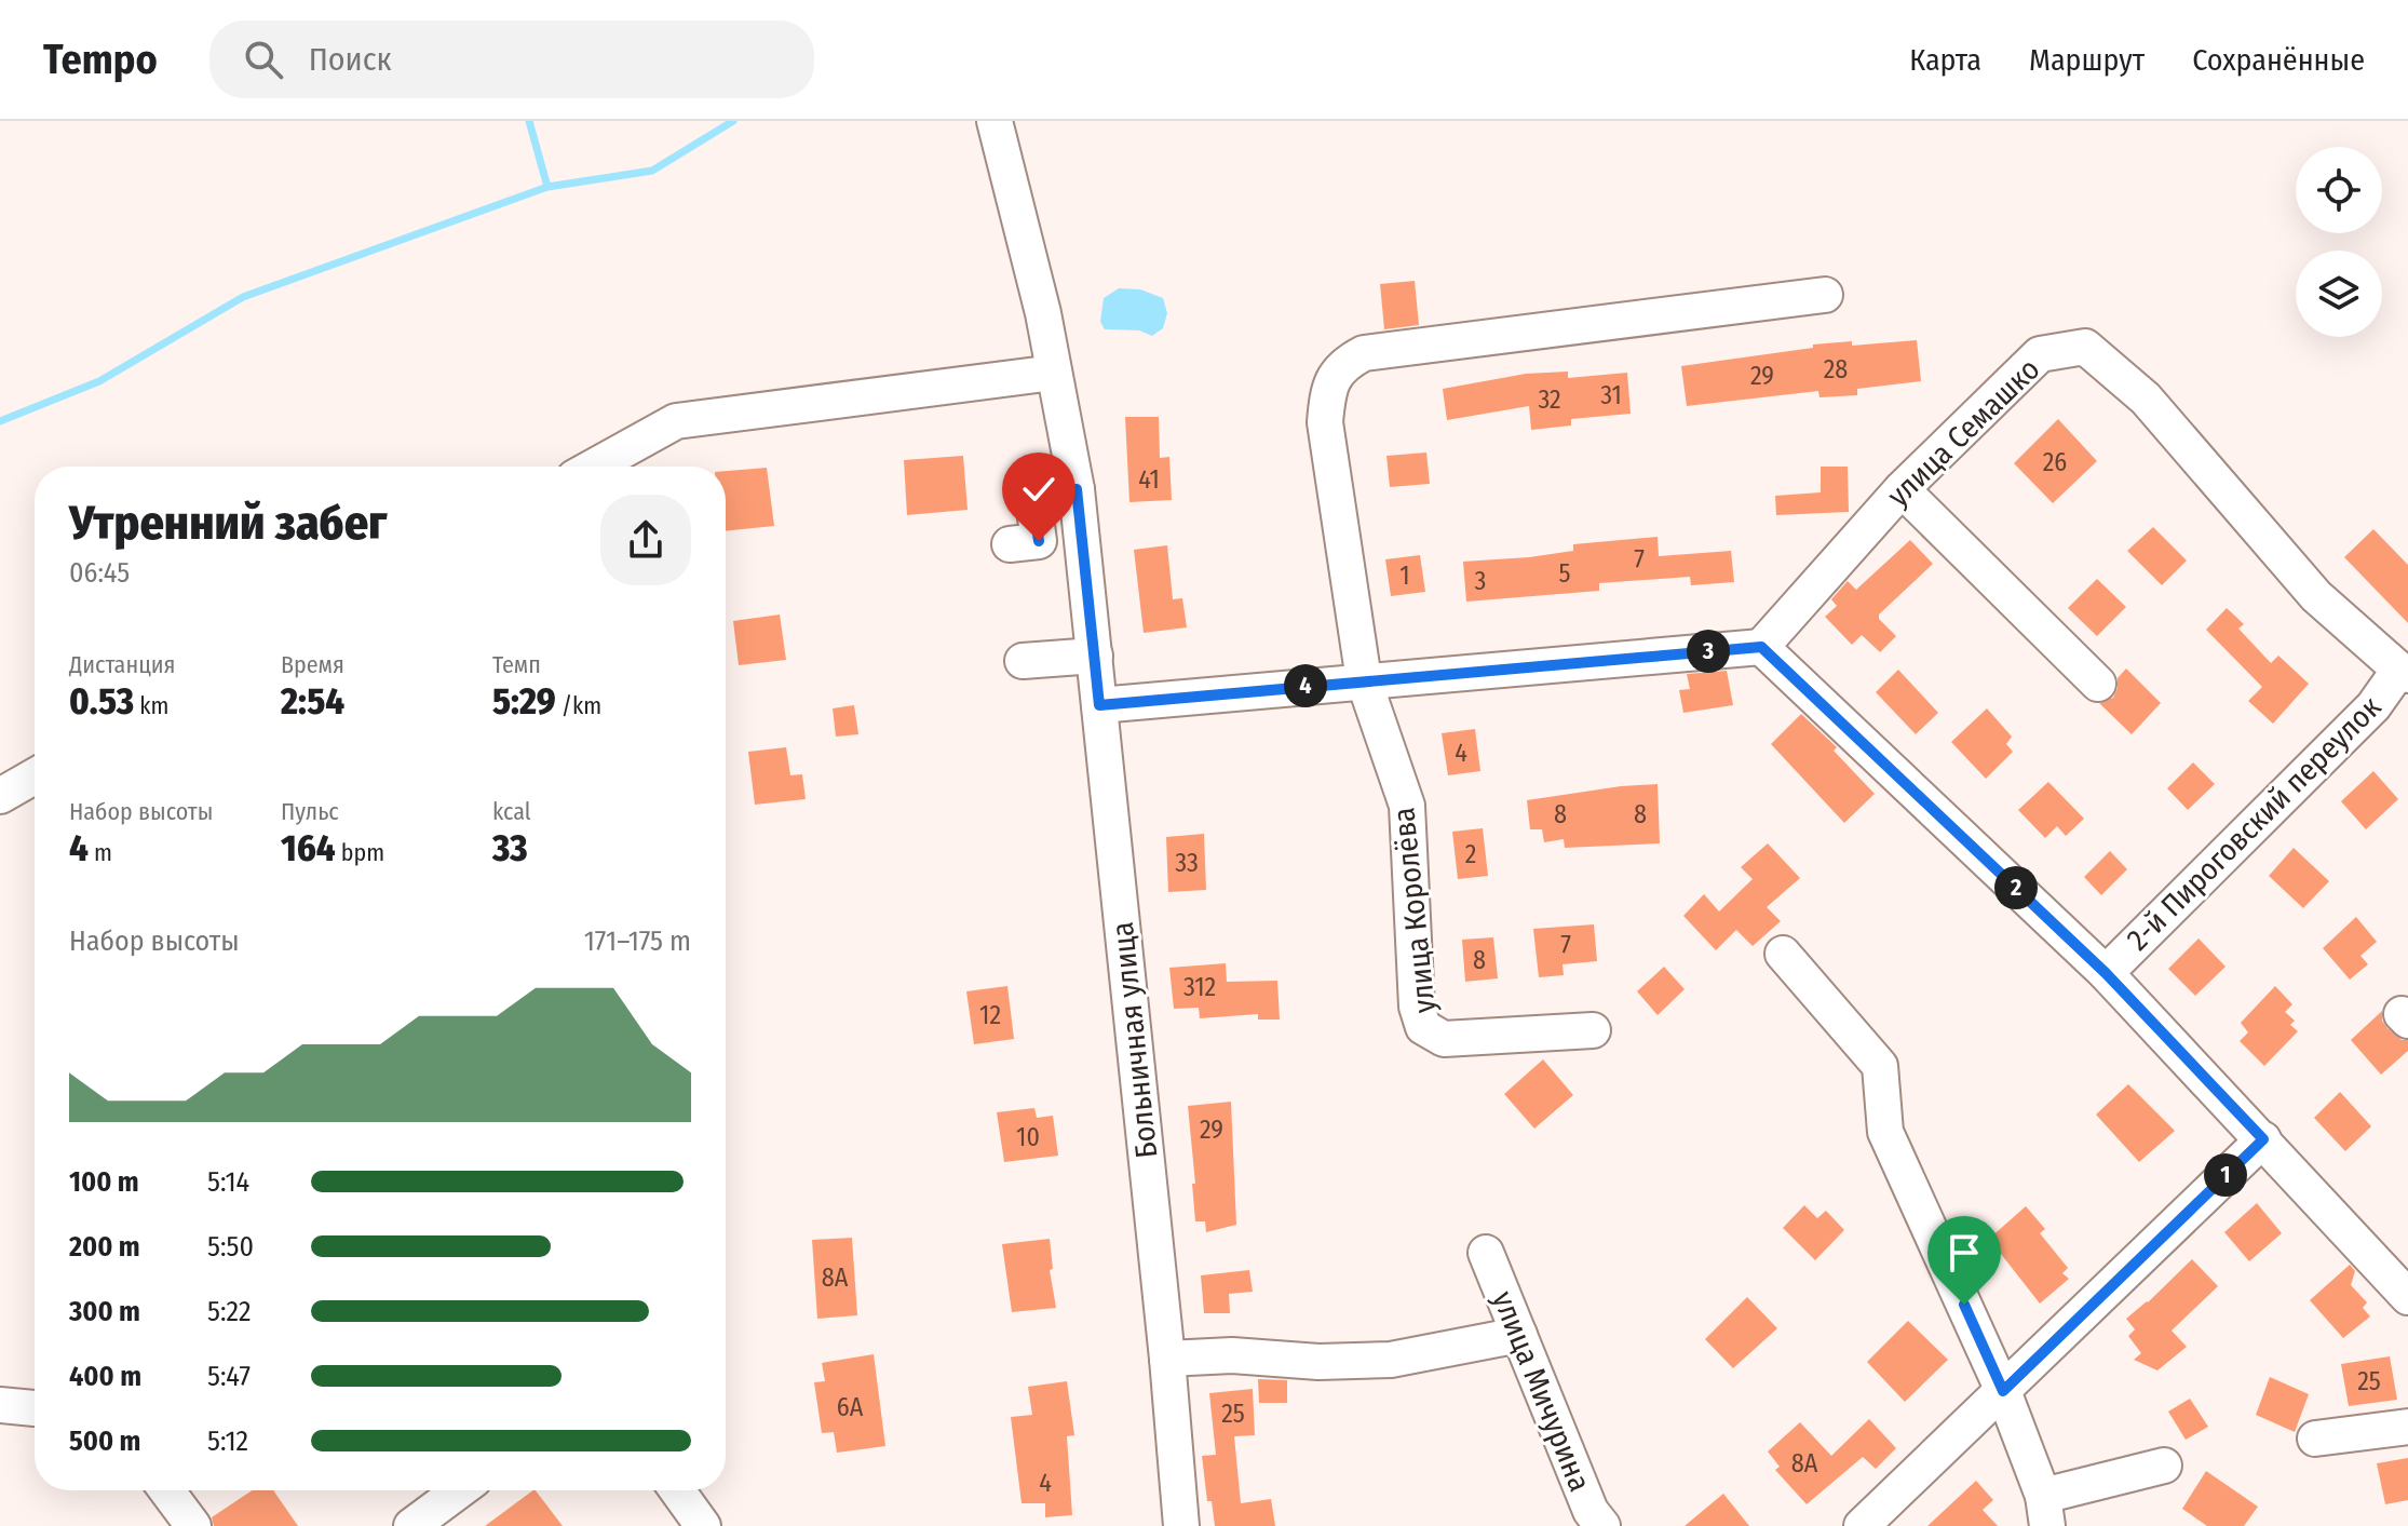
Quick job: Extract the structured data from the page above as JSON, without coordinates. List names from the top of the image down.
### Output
{
  "streets": {
    "street": [
      "улица Семашко",
      "2-й Пироговский переулок",
      "улица Королёва",
      "Больничная улица",
      "улица Мичурина"
    ]
  },
  "crossings": [
    ["улица Семашко", "2-й Пироговский переулок"]
  ],
  "house_numbers": [
    "28",
    "29",
    "31",
    "32",
    "26",
    "41",
    "7",
    "5",
    "1",
    "3",
    "4",
    "8",
    "8",
    "2",
    "33",
    "7",
    "8",
    "312",
    "12",
    "29",
    "10",
    "8А",
    "25",
    "6А",
    "25",
    "8А",
    "4"
  ],
  "page": {
    "header": "Tempo",
    "search": "Поиск",
    "nav": ["Карта", "Маршрут", "Сохранённые"],
    "heading": ["Утренний забег", "06:45"],
    "stats": [
      ["Дистанция", "0.53 km"],
      ["Время", "2:54"],
      ["Темп", "5:29 /km"],
      ["Набор высоты", "4 m"],
      ["Пульс", "164 bpm"],
      ["kcal", "33"]
    ],
    "pins": [
      "3",
      "4",
      "2",
      "1"
    ],
    "chart": ["Набор высоты", "171–175 m"],
    "list": [
      {
        "name": "100 m",
        "note": "5:14"
      },
      {
        "name": "200 m",
        "note": "5:50"
      },
      {
        "name": "300 m",
        "note": "5:22"
      },
      {
        "name": "400 m",
        "note": "5:47"
      },
      {
        "name": "500 m",
        "note": "5:12"
      }
    ]
  }
}
